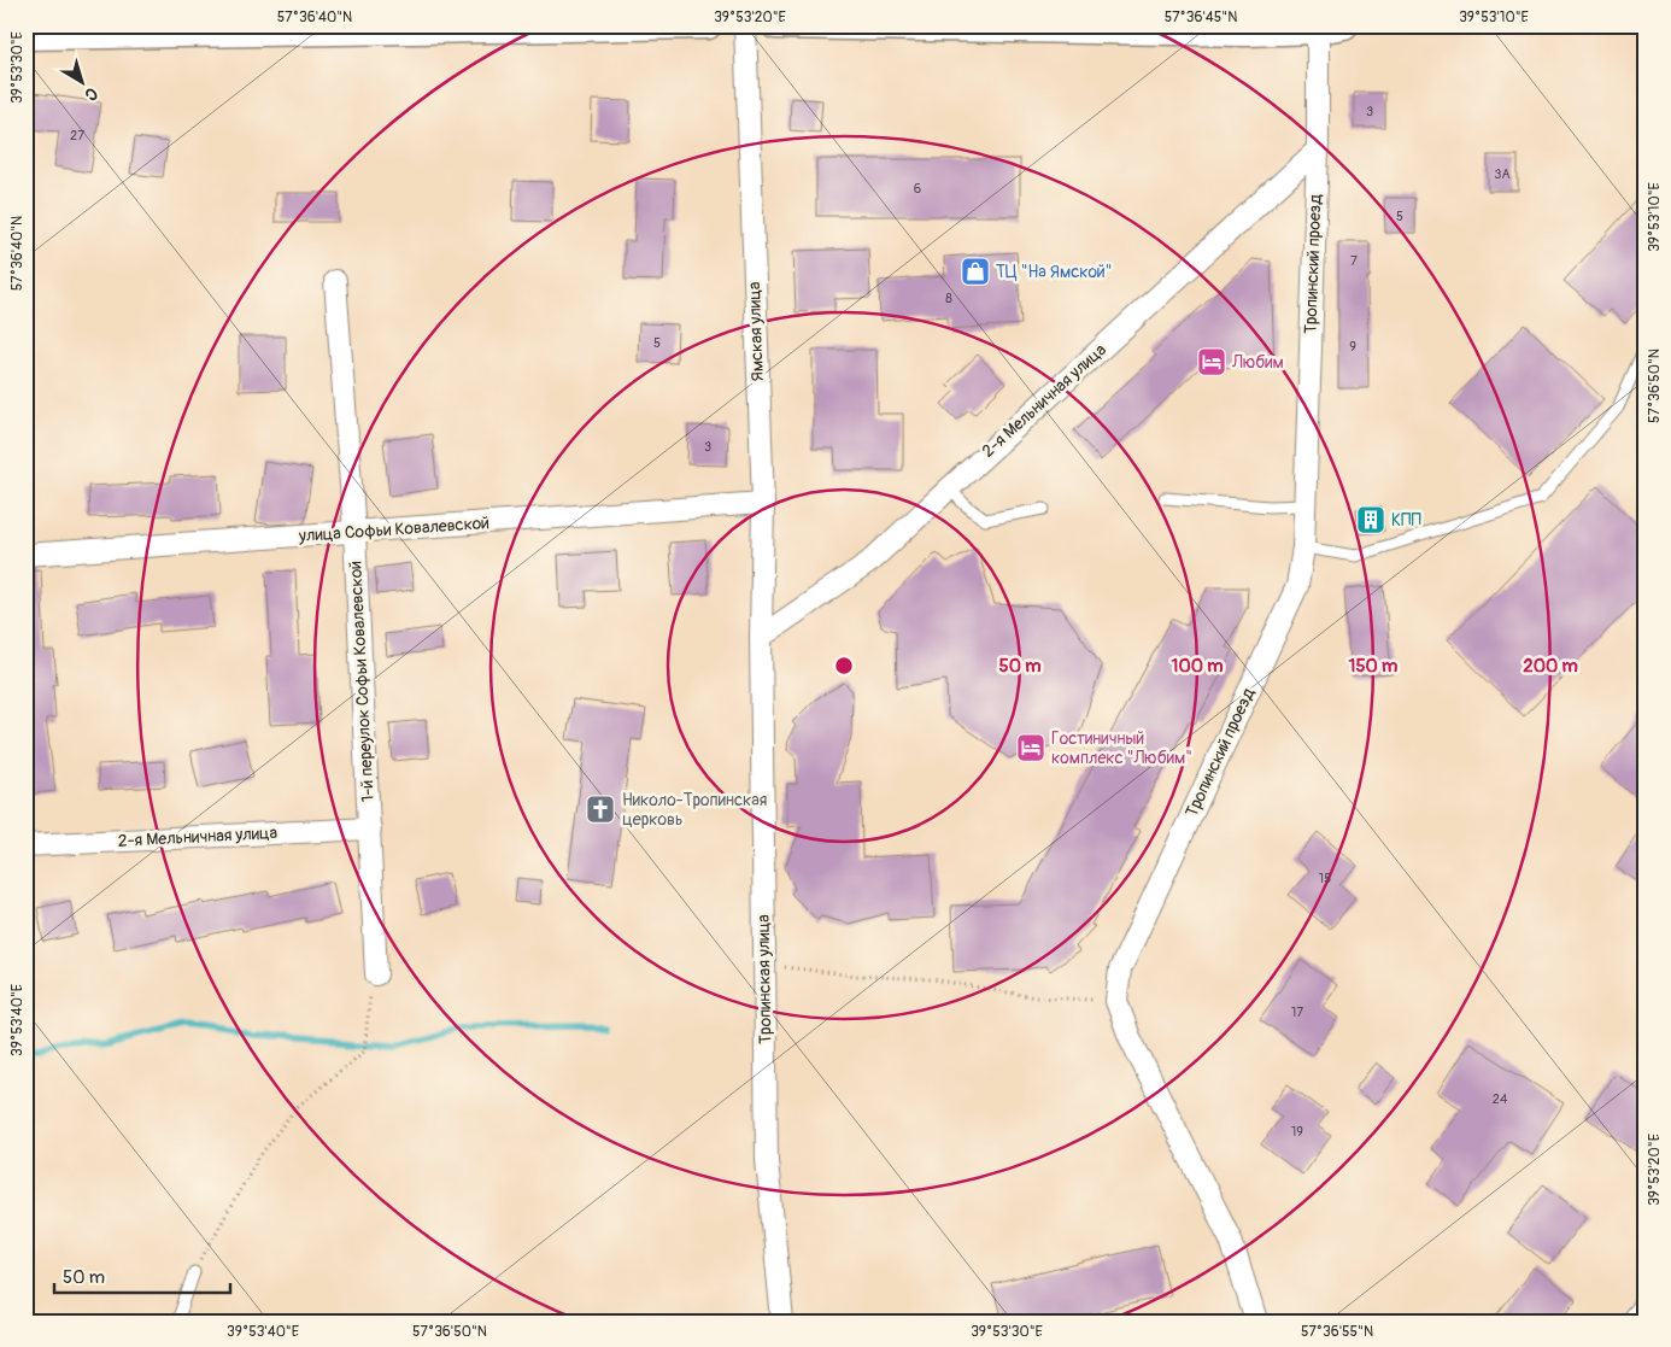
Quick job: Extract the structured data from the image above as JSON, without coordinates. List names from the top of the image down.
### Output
{
  "streets": {
    "street": [
      "Тропинский проезд",
      "Ямская улица",
      "2-я Мельничная улица",
      "улица Софьи Ковалевской",
      "1-й переулок Софьи Ковалевской",
      "Тропинская улица"
    ]
  },
  "crossings": [
    ["Тропинский проезд", "2-я Мельничная улица"],
    ["Ямская улица", "2-я Мельничная улица"],
    ["Ямская улица", "улица Софьи Ковалевской"],
    ["Ямская улица", "Тропинская улица"],
    ["2-я Мельничная улица", "1-й переулок Софьи Ковалевской"],
    ["2-я Мельничная улица", "Тропинская улица"],
    ["улица Софьи Ковалевской", "1-й переулок Софьи Ковалевской"]
  ],
  "places": {
    "shop": ["ТЦ \"На Ямской\""],
    "hotel": ["Любим", "Гостиничный комплекс \"Любим\""],
    "building": ["КПП"],
    "church": ["Николо-Тропинская церковь"]
  },
  "house_numbers": [
    "3",
    "27",
    "3А",
    "6",
    "5",
    "7",
    "8",
    "5",
    "9",
    "3",
    "15",
    "17",
    "24",
    "19"
  ],
  "scale_bar": "50 m",
  "north": "bottom right",
  "coordinates": [
    "57°36'40\"N",
    "39°53'20\"E",
    "57°36'45\"N",
    "39°53'10\"E",
    "39°53'30\"E",
    "57°36'50\"N",
    "39°53'40\"E",
    "57°36'55\"N"
  ],
  "rings": [
    "50 m",
    "100 m",
    "150 m",
    "200 m"
  ]
}
